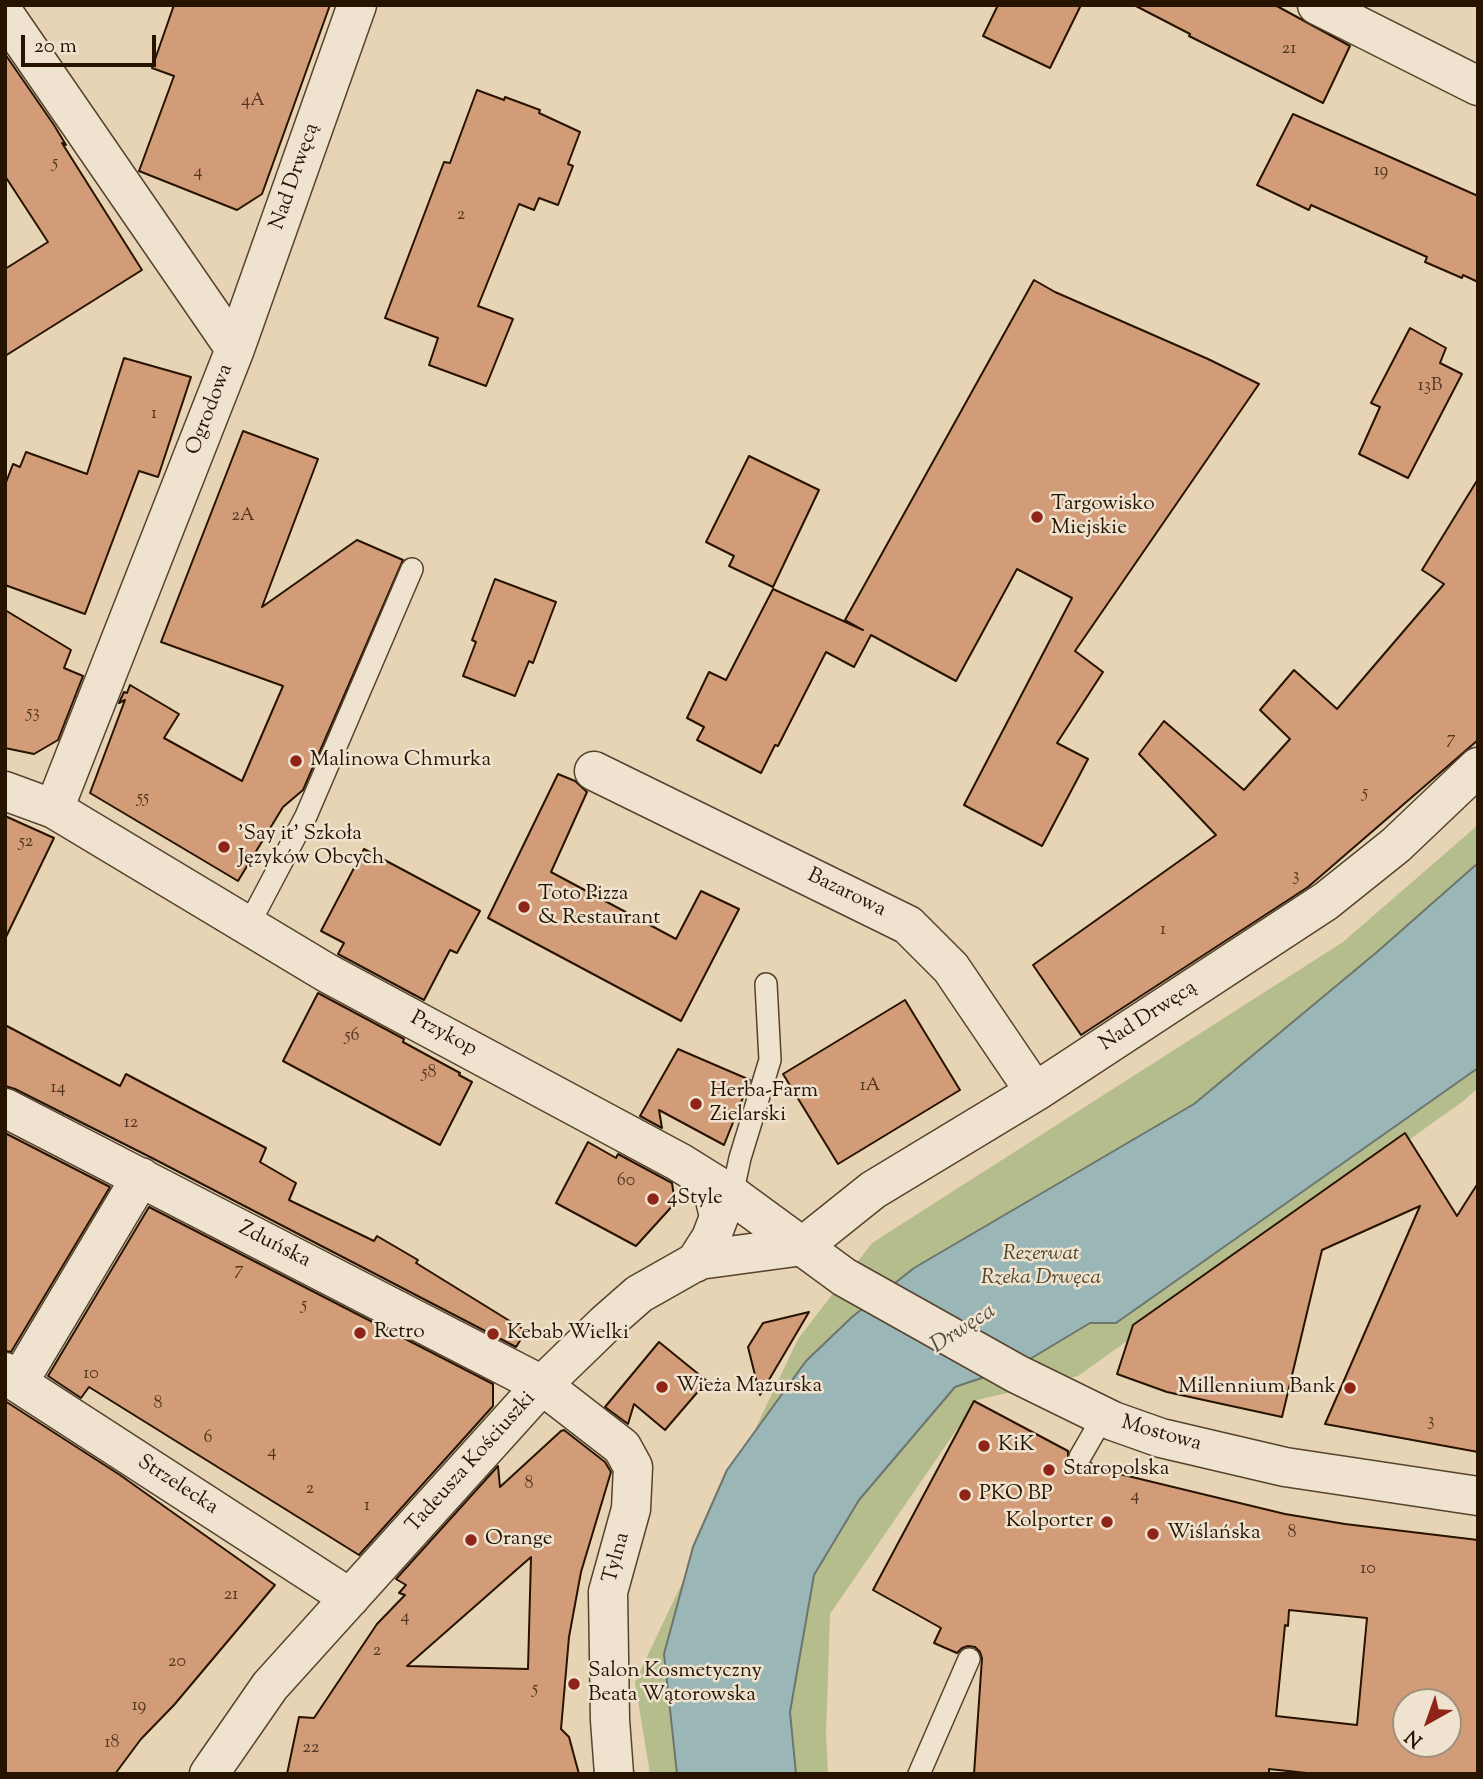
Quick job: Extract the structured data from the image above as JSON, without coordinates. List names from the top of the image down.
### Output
{
  "streets": {
    "street": [
      "Nad Drwęcą",
      "Ogrodowa",
      "Bazarowa",
      "Przykop",
      "Zduńska",
      "Mostowa",
      "Tadeusza Kościuszki",
      "Strzelecka",
      "Tylna"
    ]
  },
  "crossings": [
    ["Nad Drwęcą", "Ogrodowa"],
    ["Nad Drwęcą", "Bazarowa"],
    ["Nad Drwęcą", "Przykop"],
    ["Nad Drwęcą", "Tadeusza Kościuszki"],
    ["Ogrodowa", "Przykop"],
    ["Przykop", "Mostowa"],
    ["Przykop", "Tadeusza Kościuszki"],
    ["Zduńska", "Tadeusza Kościuszki"],
    ["Zduńska", "Tylna"],
    ["Tadeusza Kościuszki", "Strzelecka"],
    ["Tadeusza Kościuszki", "Tylna"]
  ],
  "water": ["Drwęca"],
  "parks": ["Rezerwat Rzeka Drwęca"],
  "places": [
    "Targowisko Miejskie",
    "Malinowa Chmurka",
    "'Say it' Szkoła Języków Obcych",
    "Toto Pizza & Restaurant",
    "Herba-Farm Zielarski",
    "4Style",
    "Retro",
    "Kebab Wielki",
    "Wieża Mazurska",
    "Millennium Bank",
    "KiK",
    "Staropolska",
    "PKO BP",
    "Kolporter",
    "Wiślańska",
    "Orange",
    "Salon Kosmetyczny Beata Wątorowska"
  ],
  "house_numbers": [
    "21",
    "4A",
    "5",
    "19",
    "4",
    "2",
    "13B",
    "1",
    "2A",
    "53",
    "7",
    "5",
    "55",
    "52",
    "3",
    "1",
    "56",
    "58",
    "1A",
    "14",
    "12",
    "60",
    "7",
    "5",
    "10",
    "8",
    "3",
    "6",
    "4",
    "8",
    "2",
    "4",
    "1",
    "8",
    "10",
    "21",
    "4",
    "2",
    "20",
    "5",
    "19",
    "18",
    "22"
  ],
  "scale_bar": "20 m",
  "north": "bottom left"
}
